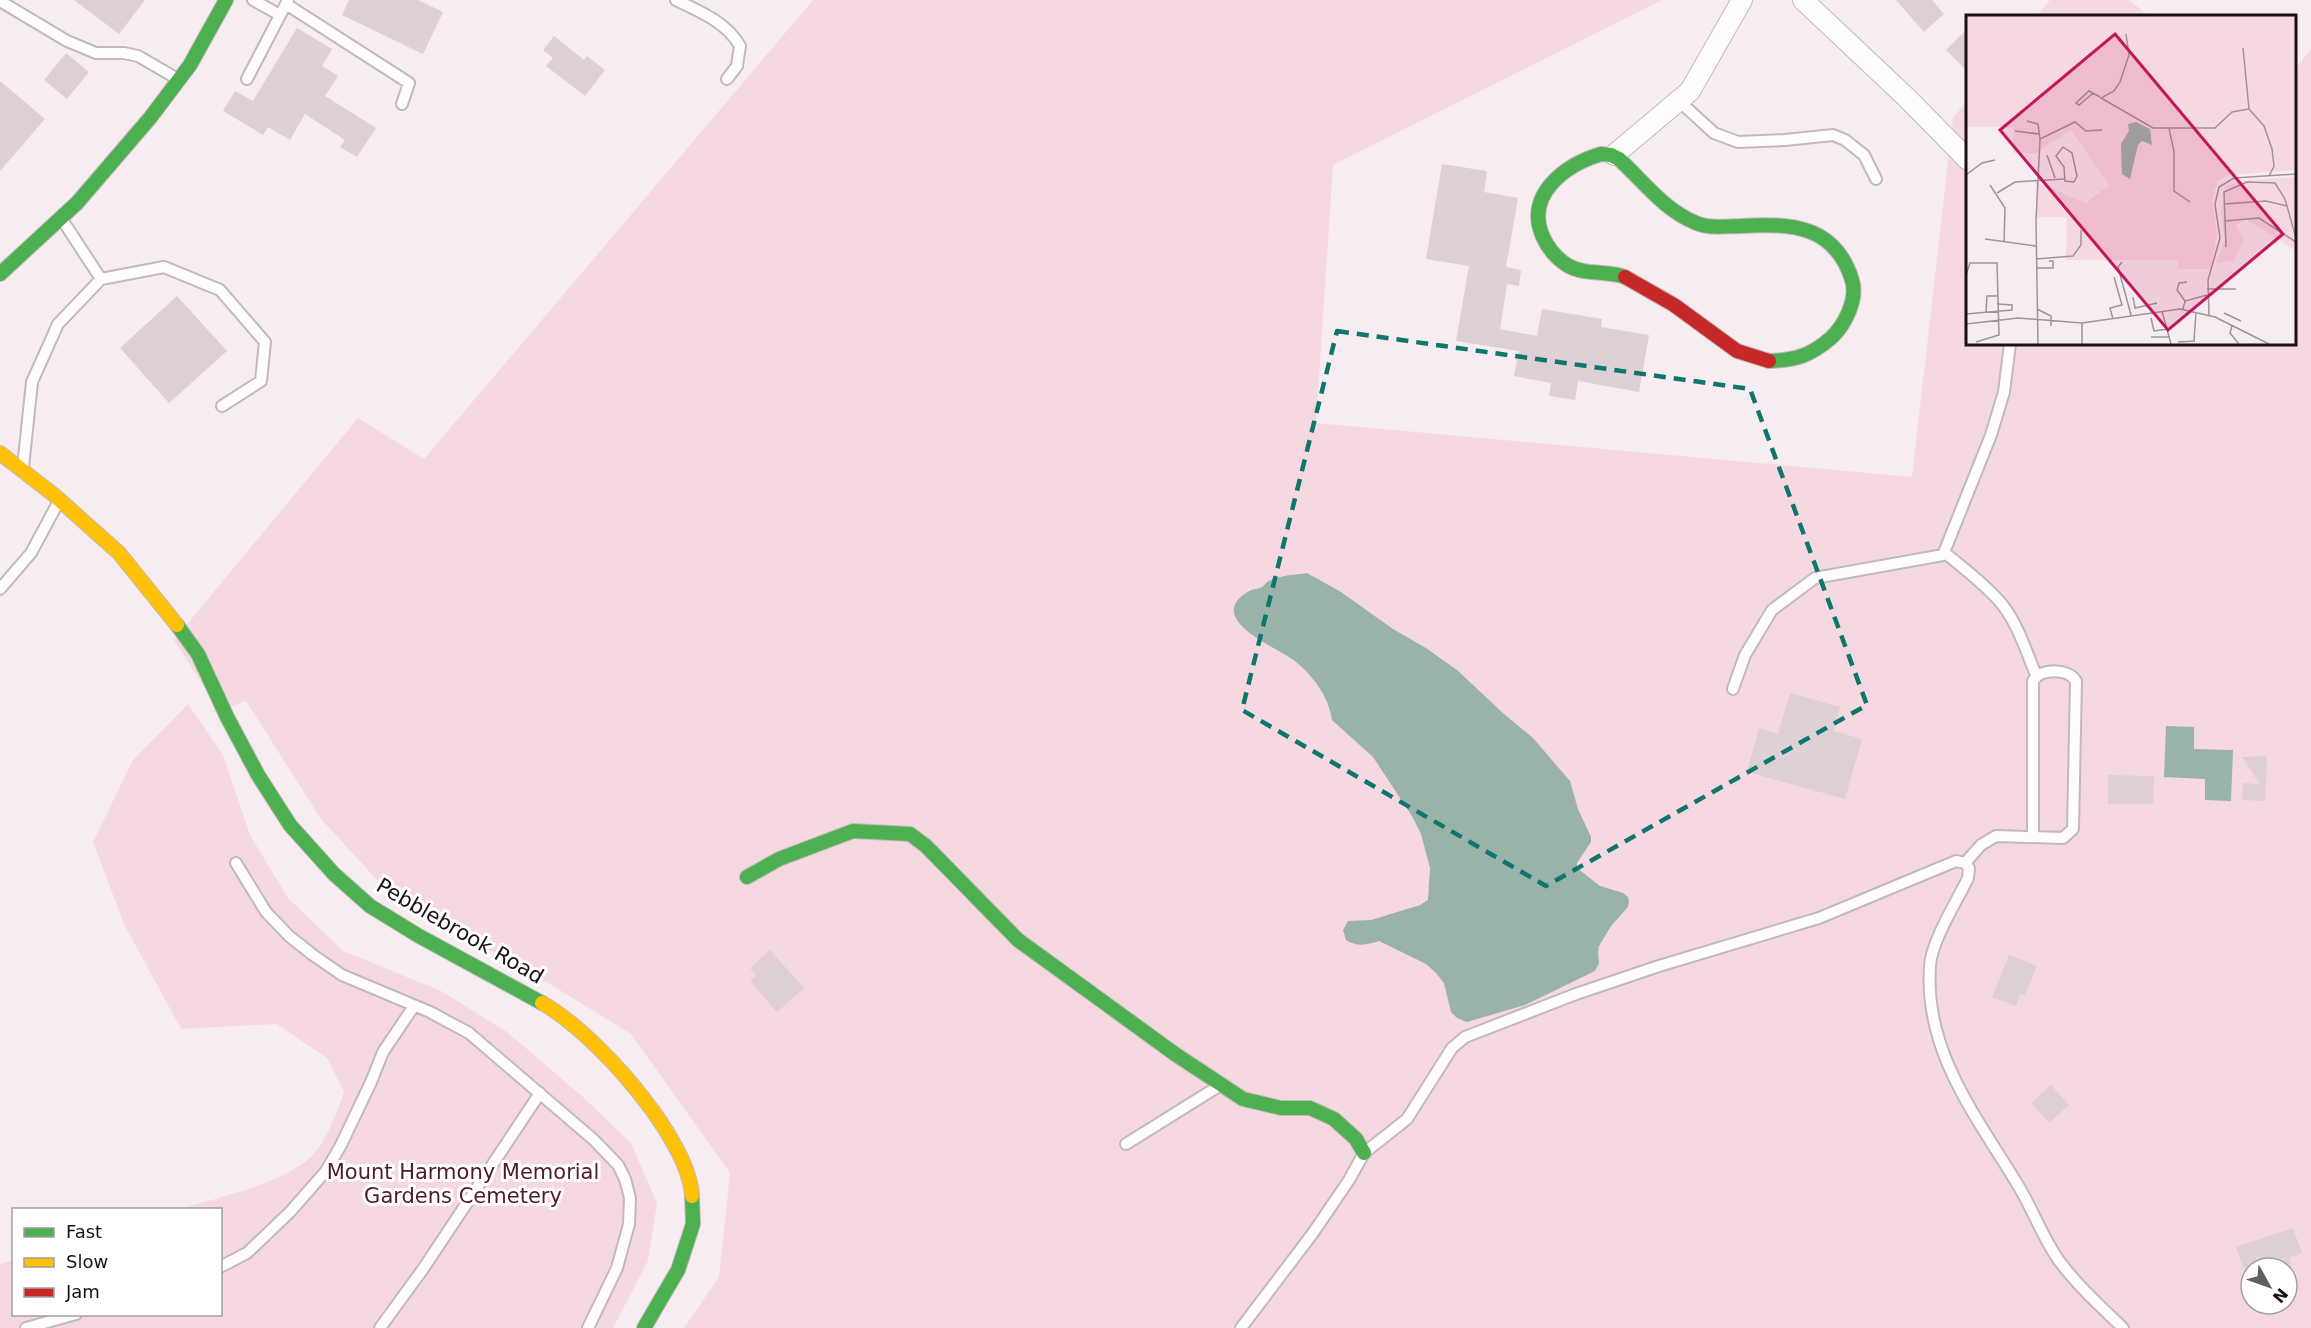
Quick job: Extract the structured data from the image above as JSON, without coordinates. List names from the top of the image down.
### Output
{
  "streets": {
    "street": ["Pebblebrook Road"]
  },
  "parks": ["Mount Harmony Memorial Gardens Cemetery"],
  "legend": ["Fast", "Slow", "Jam"],
  "north": "bottom right"
}
